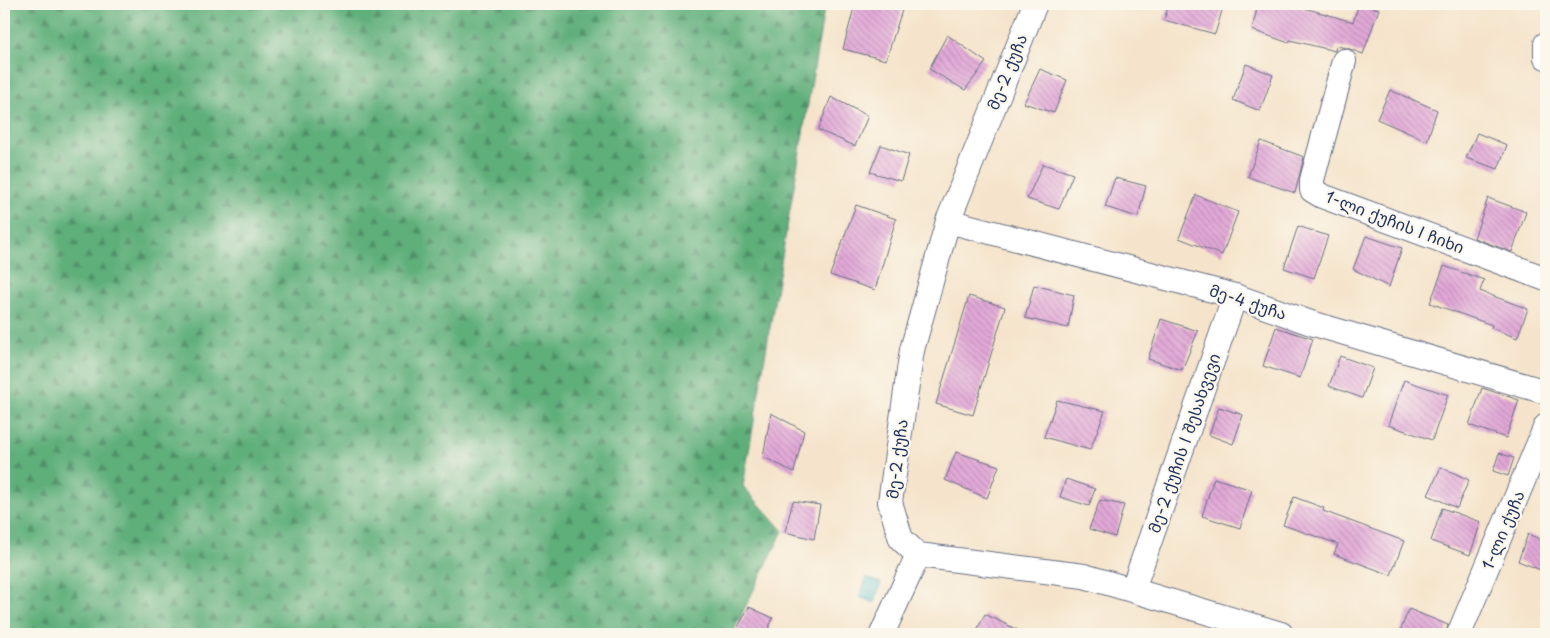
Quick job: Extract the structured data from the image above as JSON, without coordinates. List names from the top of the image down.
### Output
{
  "streets": {
    "street": [
      "მე-2 ქუჩა",
      "1-ლი ქუჩის I ჩიხი",
      "მე-4 ქუჩა",
      "მე-2 ქუჩის I შესახვევი",
      "1-ლი ქუჩა"
    ]
  },
  "crossings": [
    ["მე-2 ქუჩა", "მე-4 ქუჩა"],
    ["მე-4 ქუჩა", "მე-2 ქუჩის I შესახვევი"]
  ]
}
